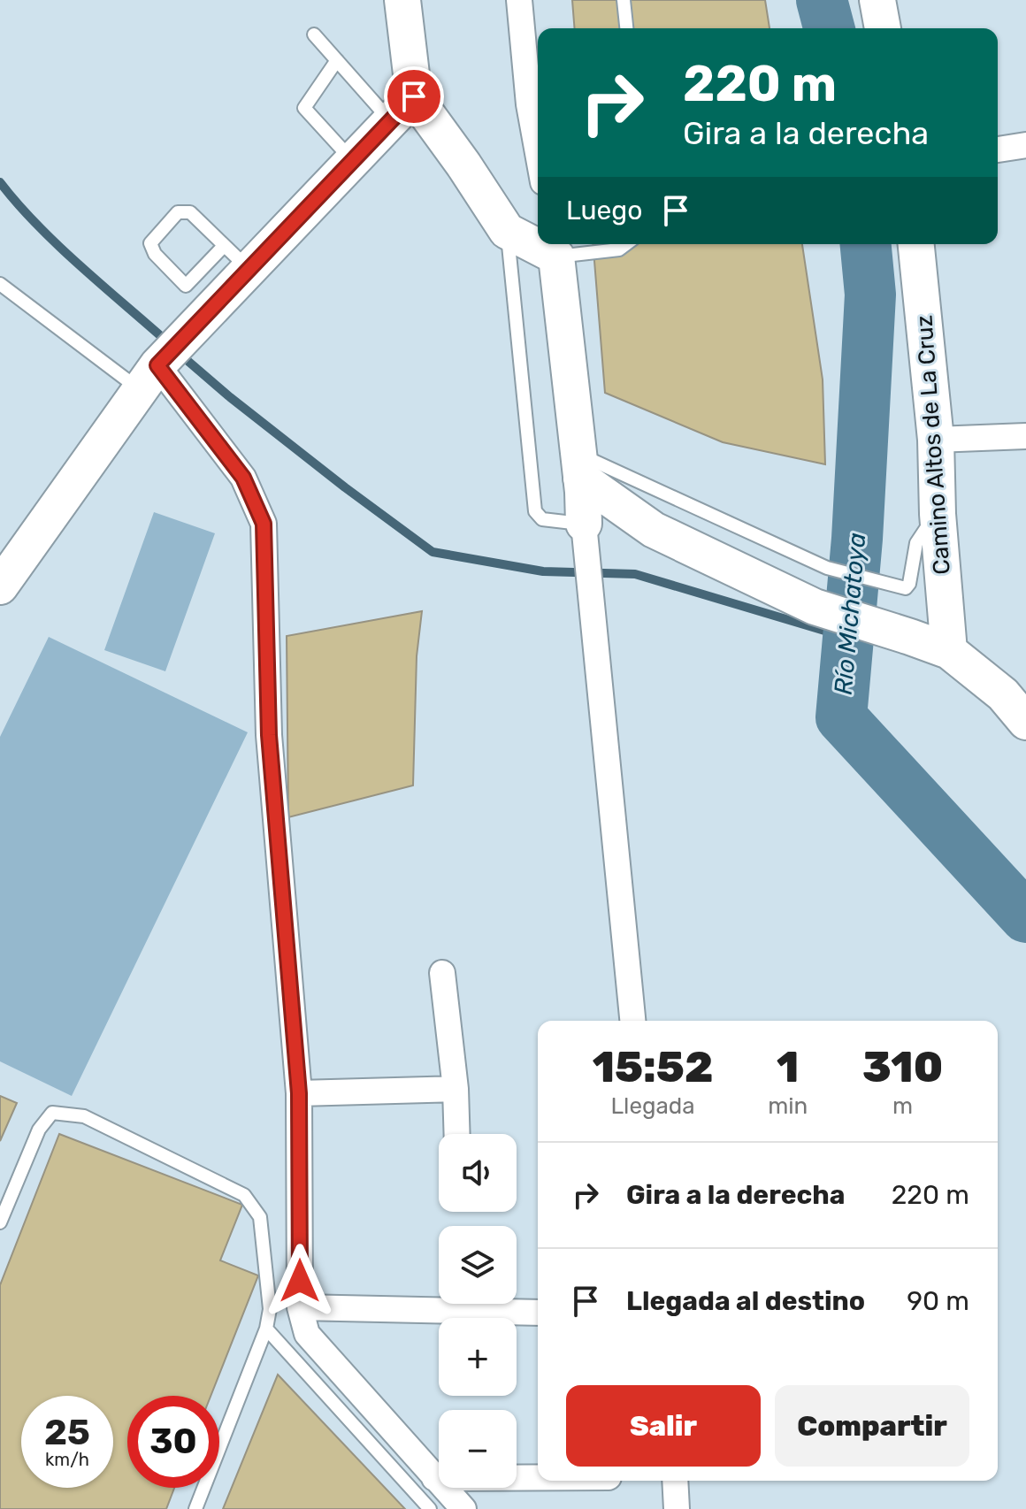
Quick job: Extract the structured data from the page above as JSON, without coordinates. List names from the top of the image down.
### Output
{
  "streets": {
    "street": ["Camino Altos de La Cruz"]
  },
  "water": ["Río Michatoya"],
  "page": {
    "turn": ["220 m", "Gira a la derecha"],
    "then": "Luego",
    "eta": [
      "15:52",
      "Llegada",
      "1",
      "min",
      "310",
      "m"
    ],
    "map_buttons": ["+", "−"],
    "list": [
      {
        "name": "Gira a la derecha",
        "value": "220 m"
      },
      {
        "name": "Llegada al destino",
        "value": "90 m"
      }
    ],
    "buttons": ["Salir", "Compartir"],
    "speed": "25 km/h",
    "limit": "30"
  }
}
